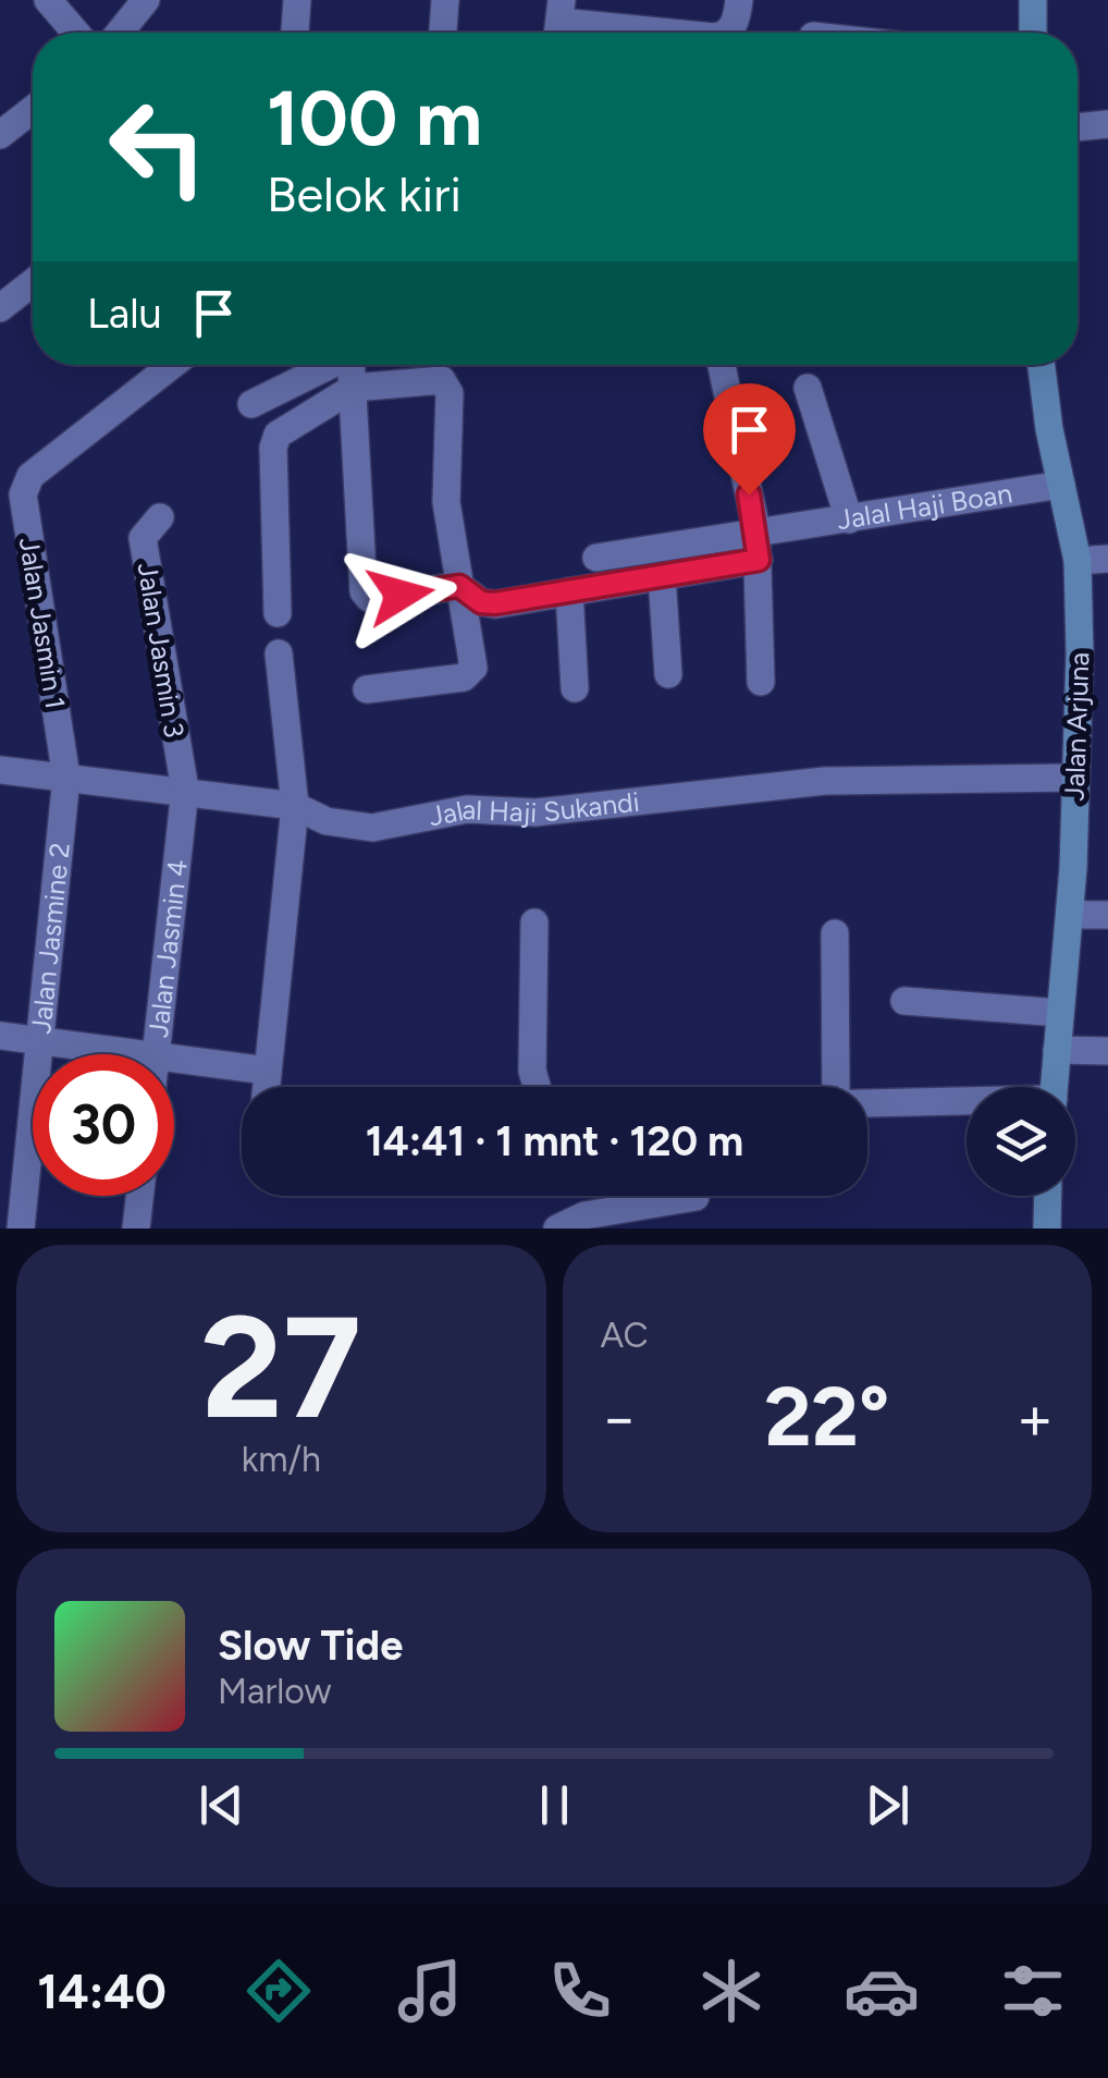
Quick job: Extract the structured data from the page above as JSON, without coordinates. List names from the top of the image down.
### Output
{
  "streets": {
    "street": [
      "Jalal Haji Boan",
      "Jalan Jasmin 1",
      "Jalan Jasmin 3",
      "Jalan Arjuna",
      "Jalal Haji Sukandi",
      "Jalan Jasmine 2",
      "Jalan Jasmin 4"
    ]
  },
  "crossings": [
    ["Jalal Haji Boan", "Jalan Arjuna"],
    ["Jalan Jasmin 1", "Jalal Haji Sukandi"],
    ["Jalan Jasmin 1", "Jalan Jasmine 2"],
    ["Jalan Jasmin 3", "Jalal Haji Sukandi"],
    ["Jalan Jasmin 3", "Jalan Jasmin 4"],
    ["Jalan Arjuna", "Jalal Haji Sukandi"],
    ["Jalal Haji Sukandi", "Jalan Jasmine 2"],
    ["Jalal Haji Sukandi", "Jalan Jasmin 4"]
  ],
  "page": {
    "turn": ["100 m", "Belok kiri"],
    "then": "Lalu",
    "limit": "30",
    "trip": "14:41 · 1 mnt · 120 m",
    "tile": [
      ["27", "km/h"],
      "AC"
    ],
    "heat": ["−", "22°", "+"],
    "song": ["Slow Tide", "Marlow"],
    "tabs": "14:40"
  }
}
